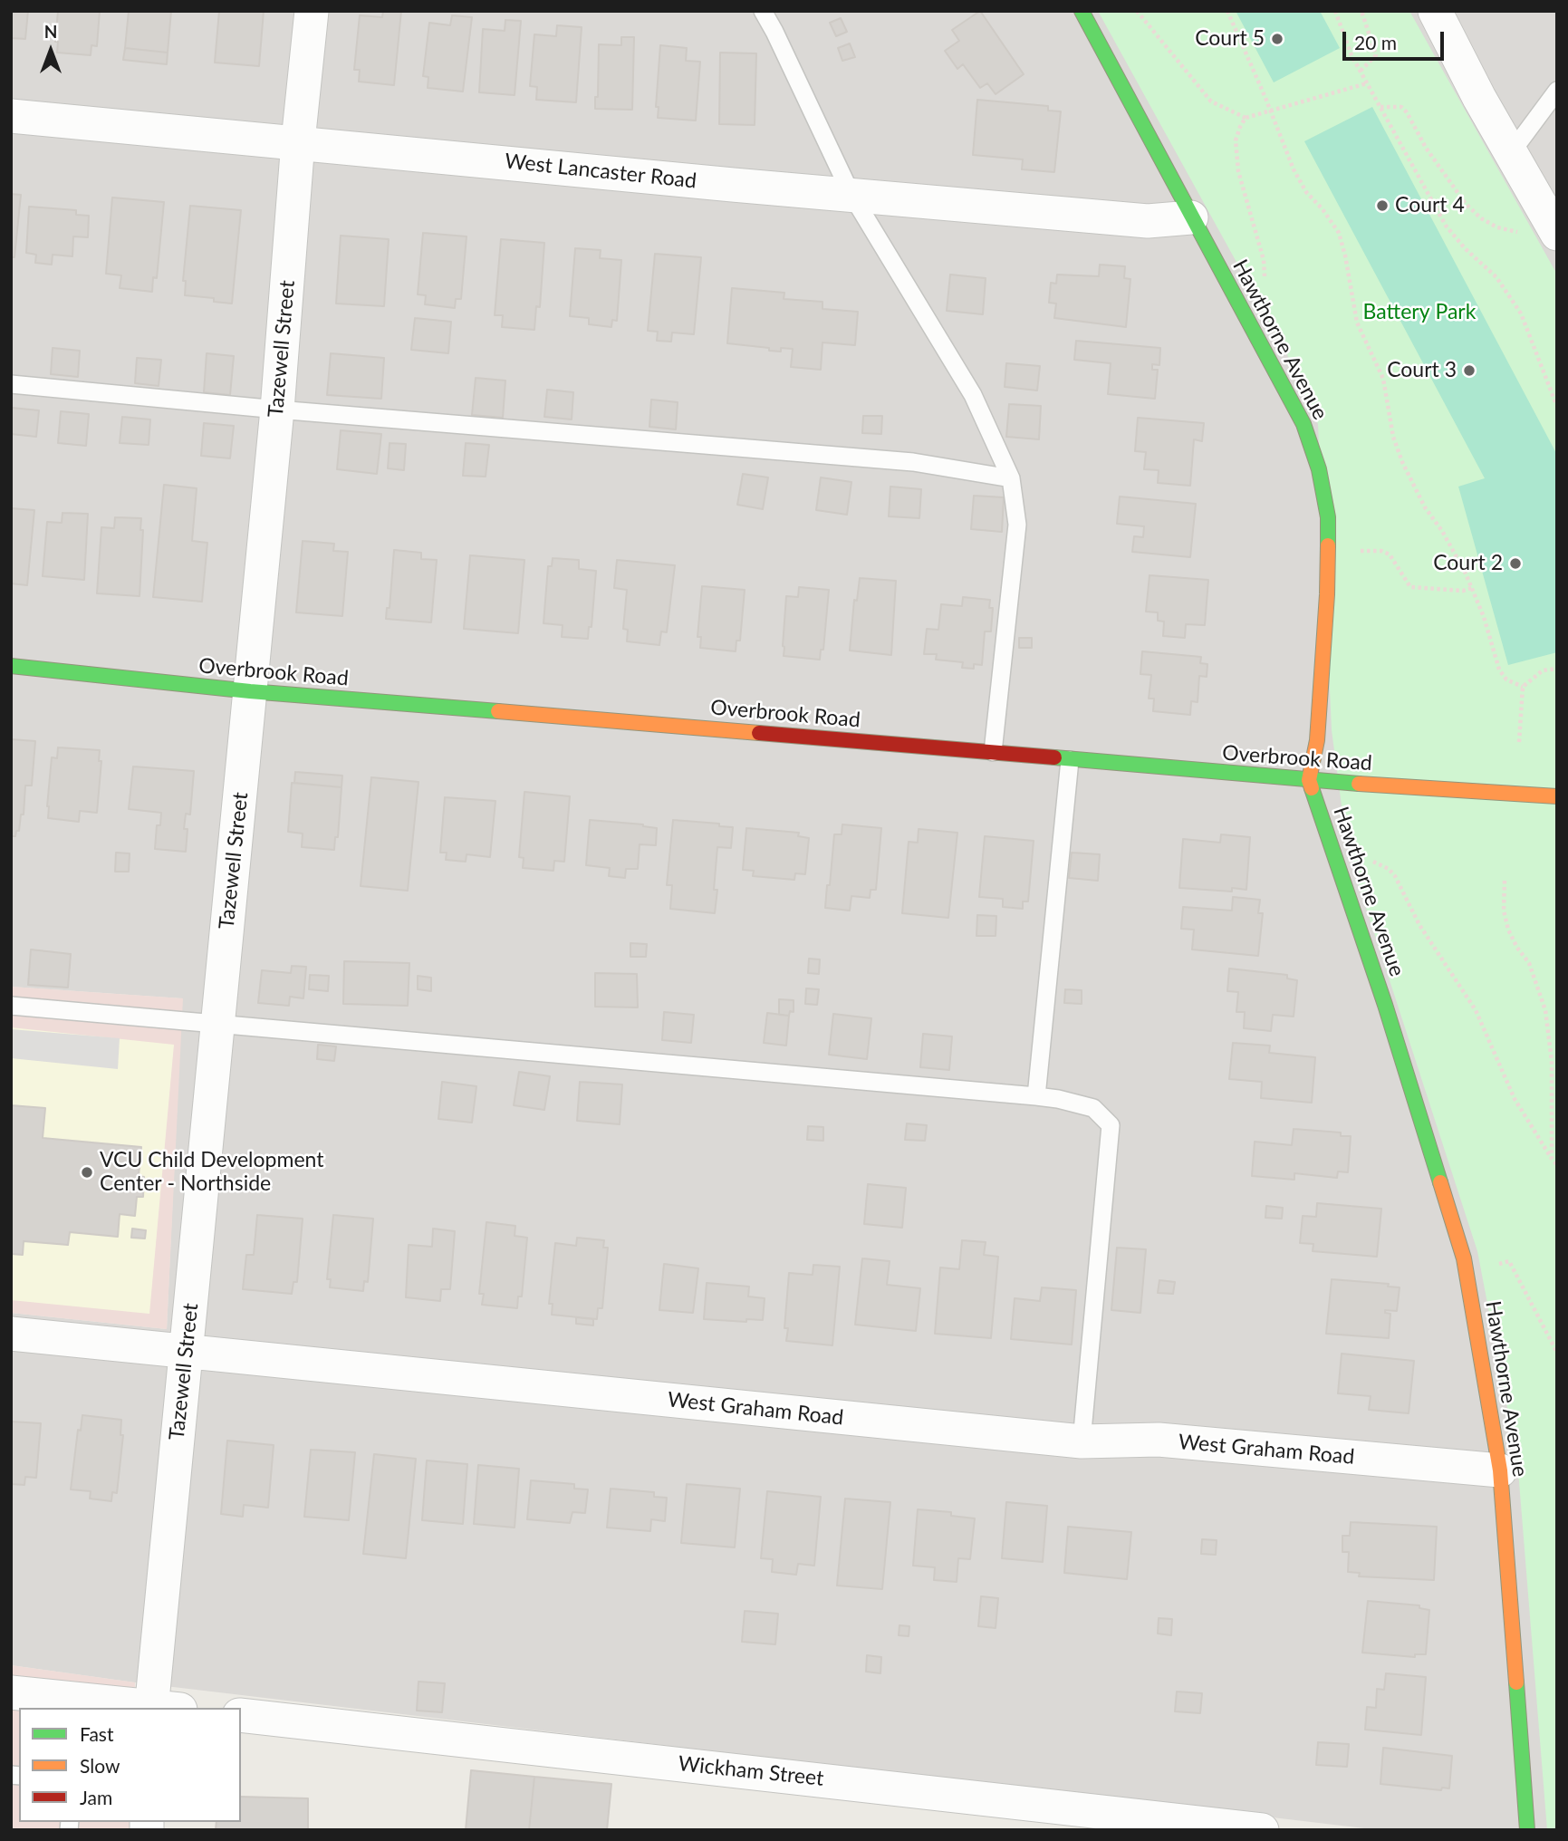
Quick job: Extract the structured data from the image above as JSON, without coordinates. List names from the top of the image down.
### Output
{
  "streets": {
    "street": [
      "West Lancaster Road",
      "Hawthorne Avenue",
      "Tazewell Street",
      "Overbrook Road",
      "West Graham Road",
      "Wickham Street"
    ]
  },
  "crossings": [
    ["West Lancaster Road", "Hawthorne Avenue"],
    ["West Lancaster Road", "Tazewell Street"],
    ["Hawthorne Avenue", "Overbrook Road"],
    ["Hawthorne Avenue", "West Graham Road"],
    ["Tazewell Street", "Overbrook Road"],
    ["Tazewell Street", "West Graham Road"]
  ],
  "parks": ["Battery Park"],
  "places": [
    "Court 5",
    "Court 4",
    "Court 3",
    "Court 2",
    "VCU Child Development Center - Northside"
  ],
  "legend": ["Fast", "Slow", "Jam"],
  "scale_bar": "20 m",
  "north": "top"
}
